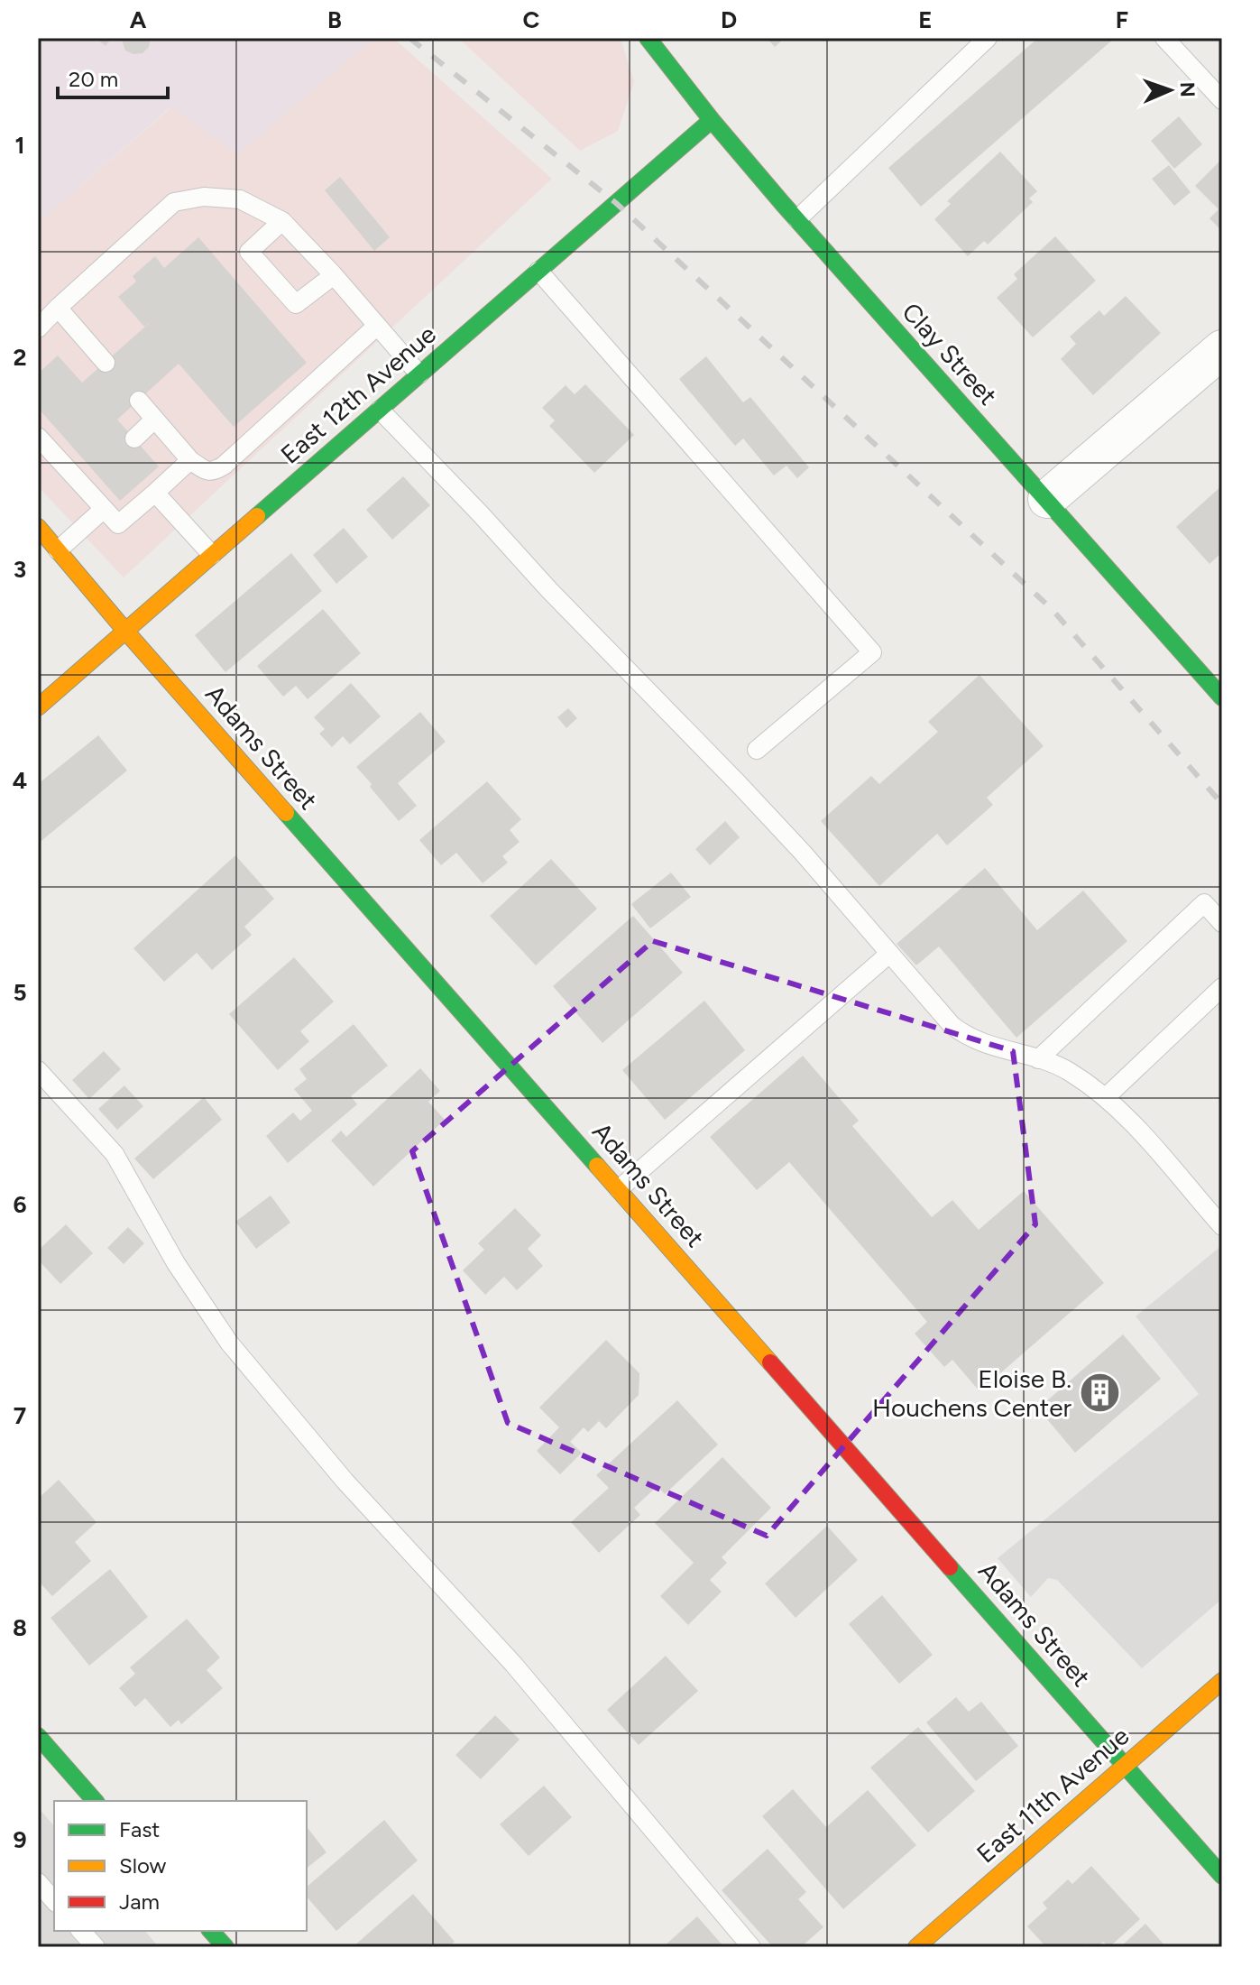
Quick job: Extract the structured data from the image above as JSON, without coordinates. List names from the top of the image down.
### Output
{
  "streets": {
    "street": [
      "Clay Street",
      "East 12th Avenue",
      "Adams Street",
      "East 11th Avenue"
    ]
  },
  "crossings": [
    ["Clay Street", "East 12th Avenue"],
    ["East 12th Avenue", "Adams Street"],
    ["Adams Street", "East 11th Avenue"]
  ],
  "places": {
    "building": ["Eloise B. Houchens Center"]
  },
  "legend": ["Fast", "Slow", "Jam"],
  "scale_bar": "20 m",
  "north": "right",
  "grid": {
    "columns": [
      "A",
      "B",
      "C",
      "D",
      "E",
      "F"
    ],
    "rows": [
      "1",
      "2",
      "3",
      "4",
      "5",
      "6",
      "7",
      "8",
      "9"
    ]
  }
}
